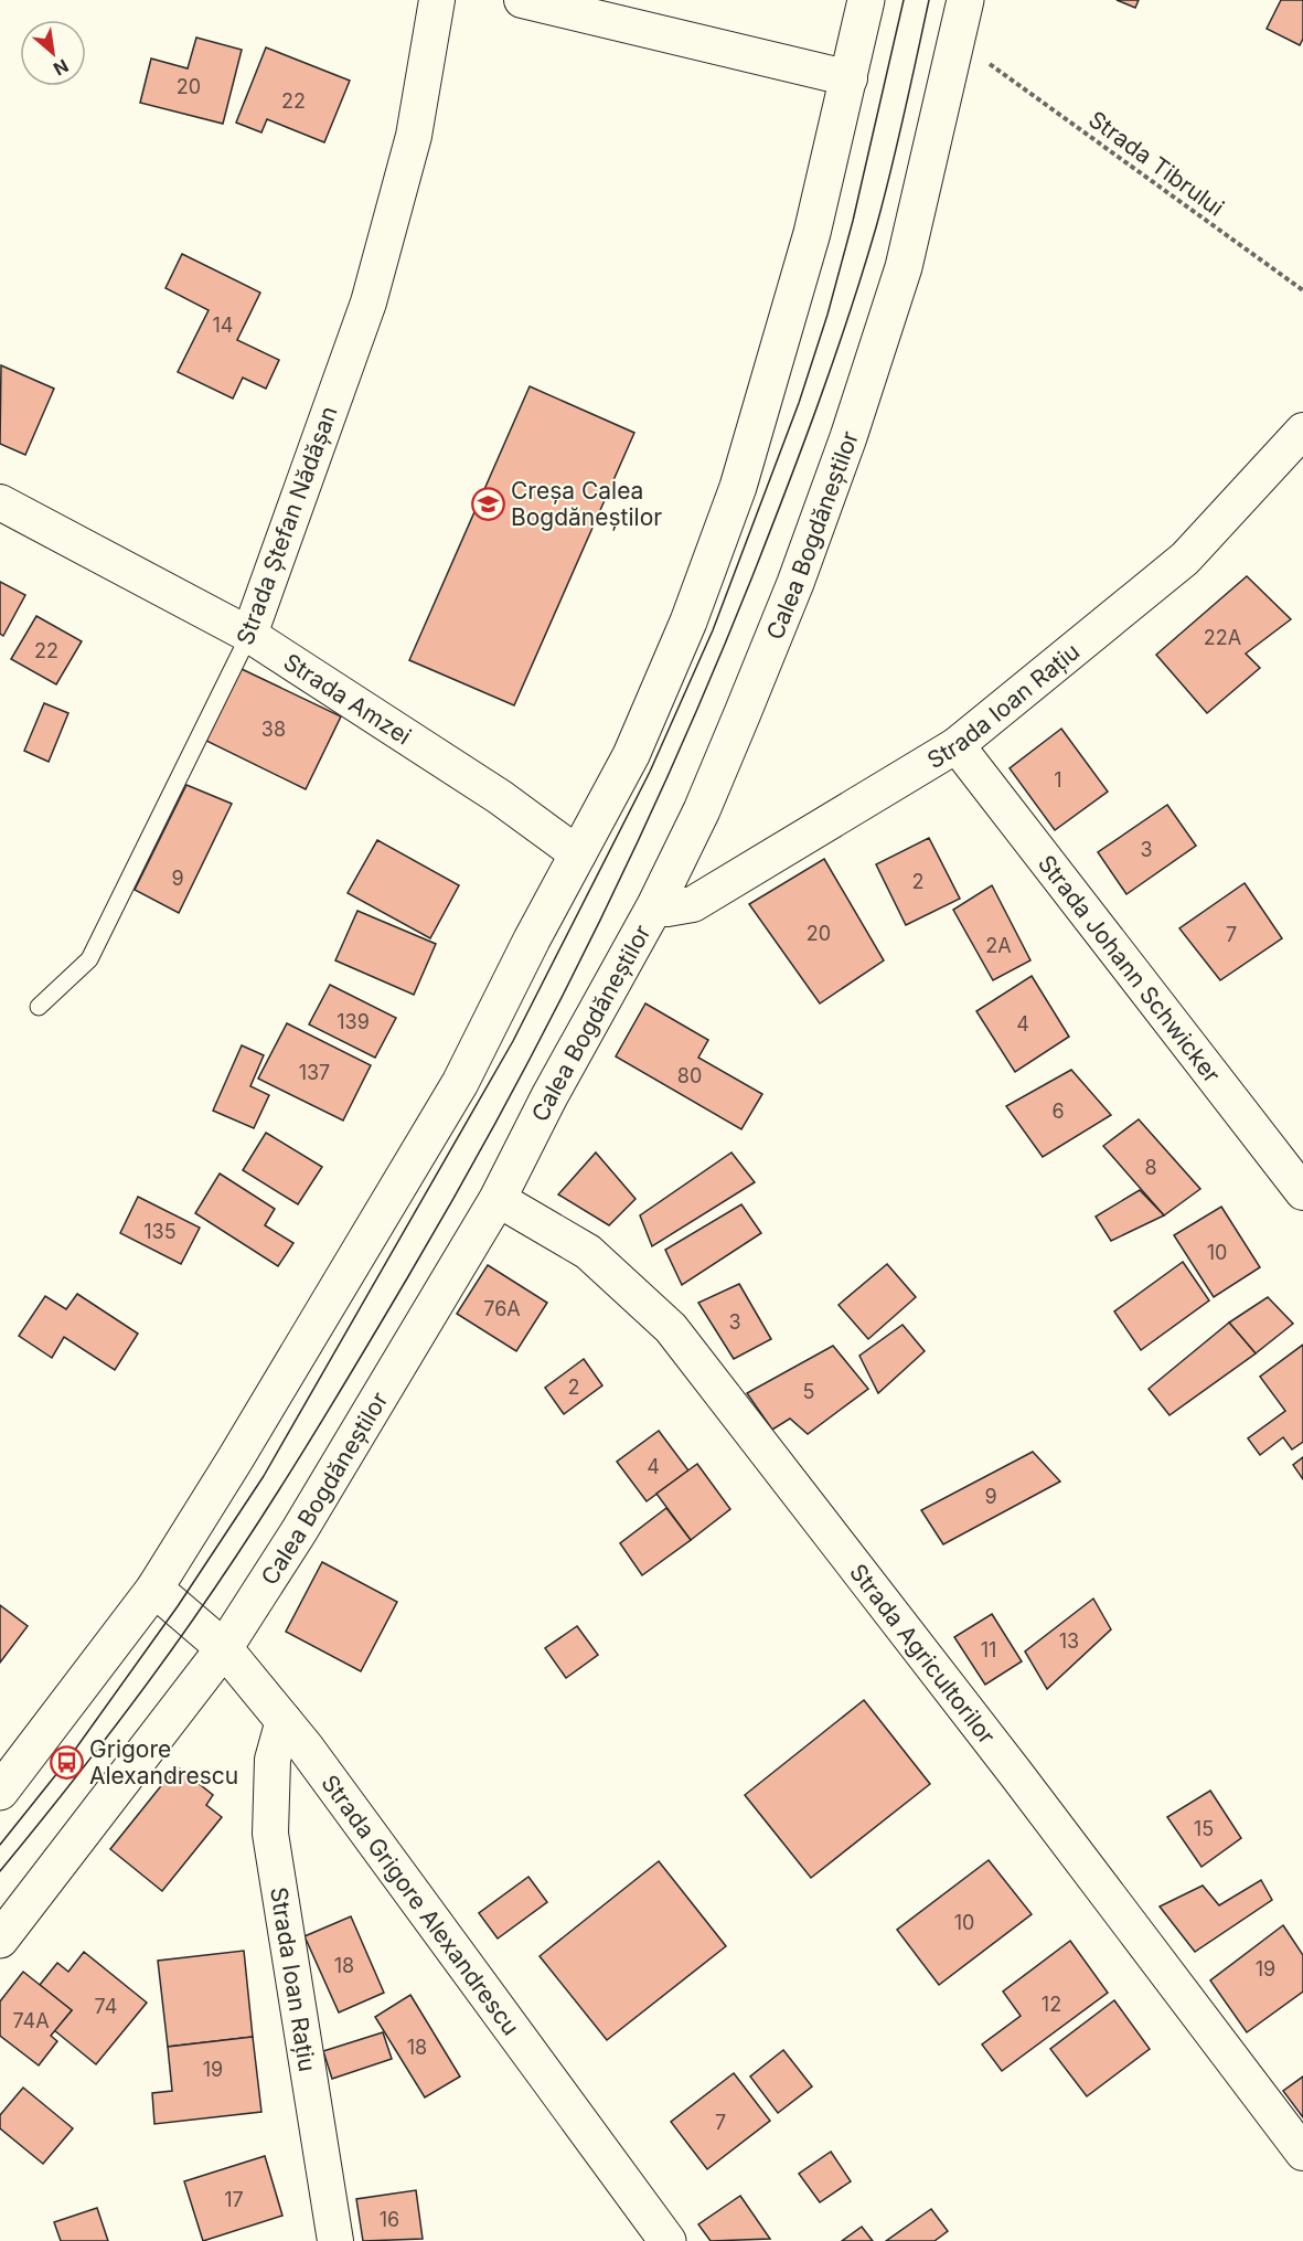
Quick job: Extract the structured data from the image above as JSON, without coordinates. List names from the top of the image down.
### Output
{
  "streets": {
    "main road": ["Calea Bogdăneștilor", "Strada Grigore Alexandrescu"],
    "street": [
      "Strada Ștefan Nădășan",
      "Strada Amzei",
      "Strada Ioan Rațiu",
      "Strada Johann Schwicker",
      "Strada Agricultorilor"
    ],
    "path": ["Strada Tibrului"]
  },
  "crossings": [
    ["Strada Ștefan Nădășan", "Strada Amzei"],
    ["Calea Bogdăneștilor", "Strada Ioan Rațiu"],
    ["Calea Bogdăneștilor", "Strada Agricultorilor"],
    ["Calea Bogdăneștilor", "Strada Grigore Alexandrescu"],
    ["Strada Ioan Rațiu", "Strada Johann Schwicker"],
    ["Strada Ioan Rațiu", "Strada Grigore Alexandrescu"]
  ],
  "places": {
    "school or university": ["Creșa Calea Bogdăneștilor"],
    "bus stop": ["Grigore Alexandrescu"]
  },
  "house_numbers": [
    "20",
    "22",
    "14",
    "22A",
    "22",
    "38",
    "1",
    "3",
    "9",
    "2",
    "20",
    "7",
    "2A",
    "139",
    "4",
    "137",
    "80",
    "6",
    "8",
    "135",
    "10",
    "76A",
    "3",
    "2",
    "5",
    "4",
    "9",
    "13",
    "11",
    "15",
    "10",
    "18",
    "19",
    "12",
    "74",
    "74A",
    "18",
    "19",
    "7",
    "17",
    "16"
  ],
  "north": "bottom right"
}
